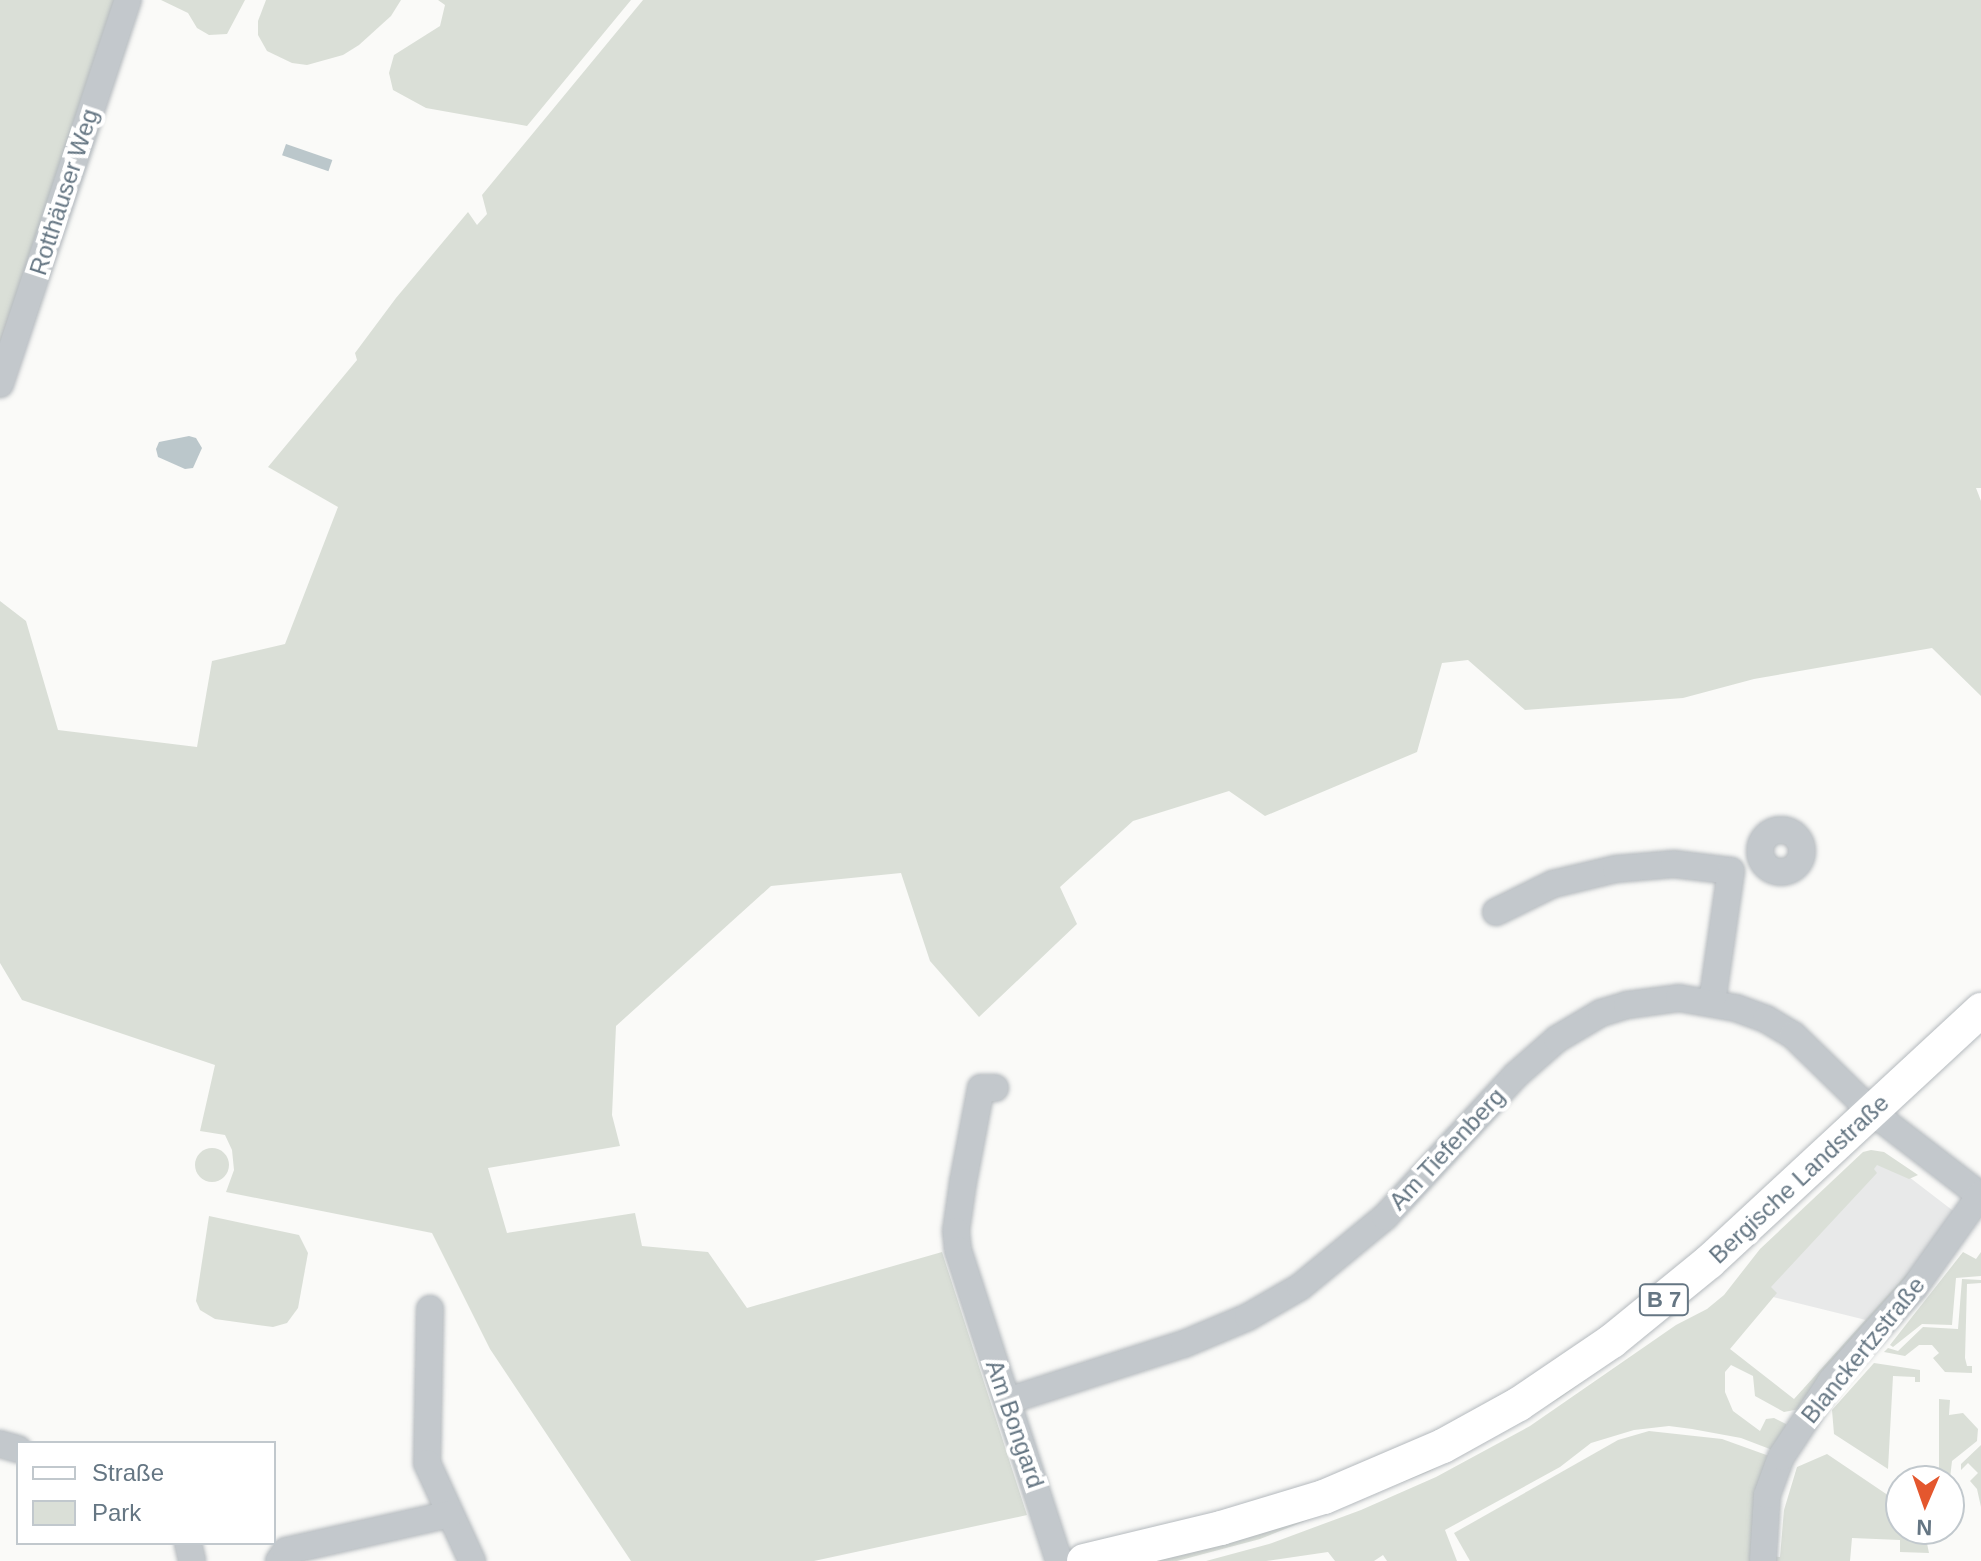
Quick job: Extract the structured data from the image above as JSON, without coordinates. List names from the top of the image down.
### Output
{
  "streets": {
    "main road": ["Bergische Landstraße", "B 7"],
    "street": [
      "Rotthäuser Weg",
      "Am Tiefenberg",
      "Blanckertzstraße",
      "Am Bongard"
    ]
  },
  "crossings": [
    ["Am Tiefenberg", "Bergische Landstraße"],
    ["Am Tiefenberg", "Blanckertzstraße"],
    ["Am Tiefenberg", "Am Bongard"],
    ["Bergische Landstraße", "Blanckertzstraße"]
  ],
  "legend": ["Straße", "Park"],
  "north": "bottom"
}
